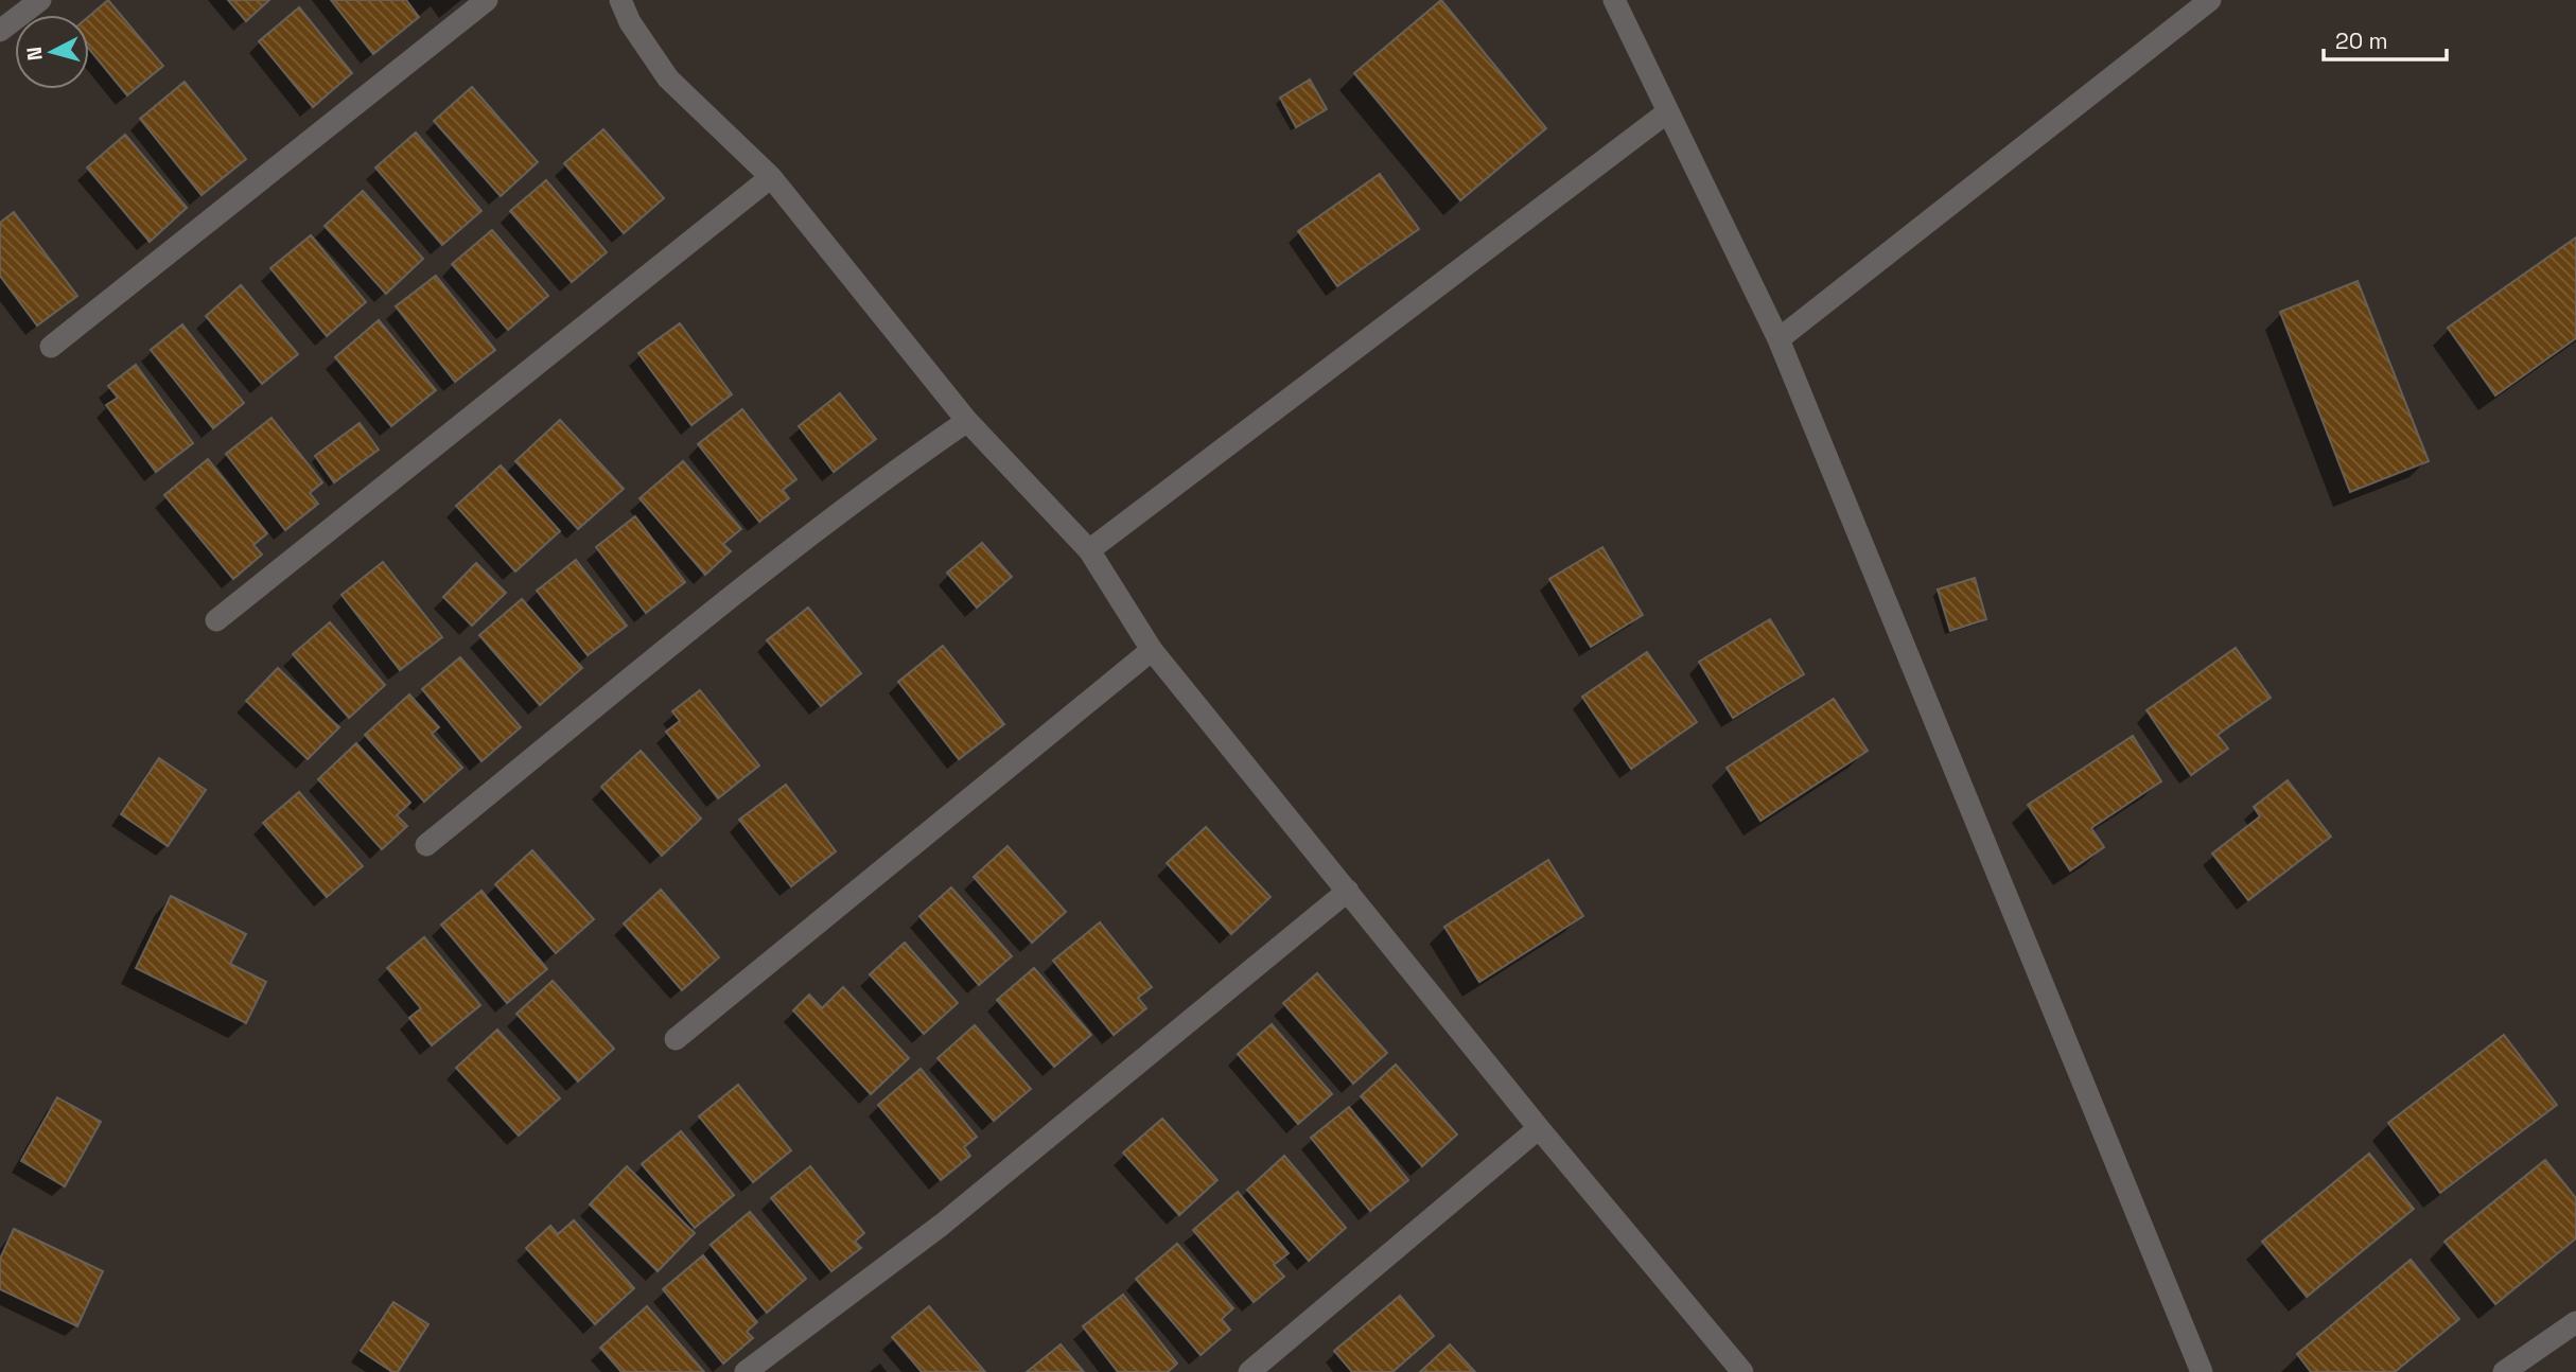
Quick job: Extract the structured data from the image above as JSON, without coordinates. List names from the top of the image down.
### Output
{
  "scale_bar": "20 m",
  "north": "left"
}
